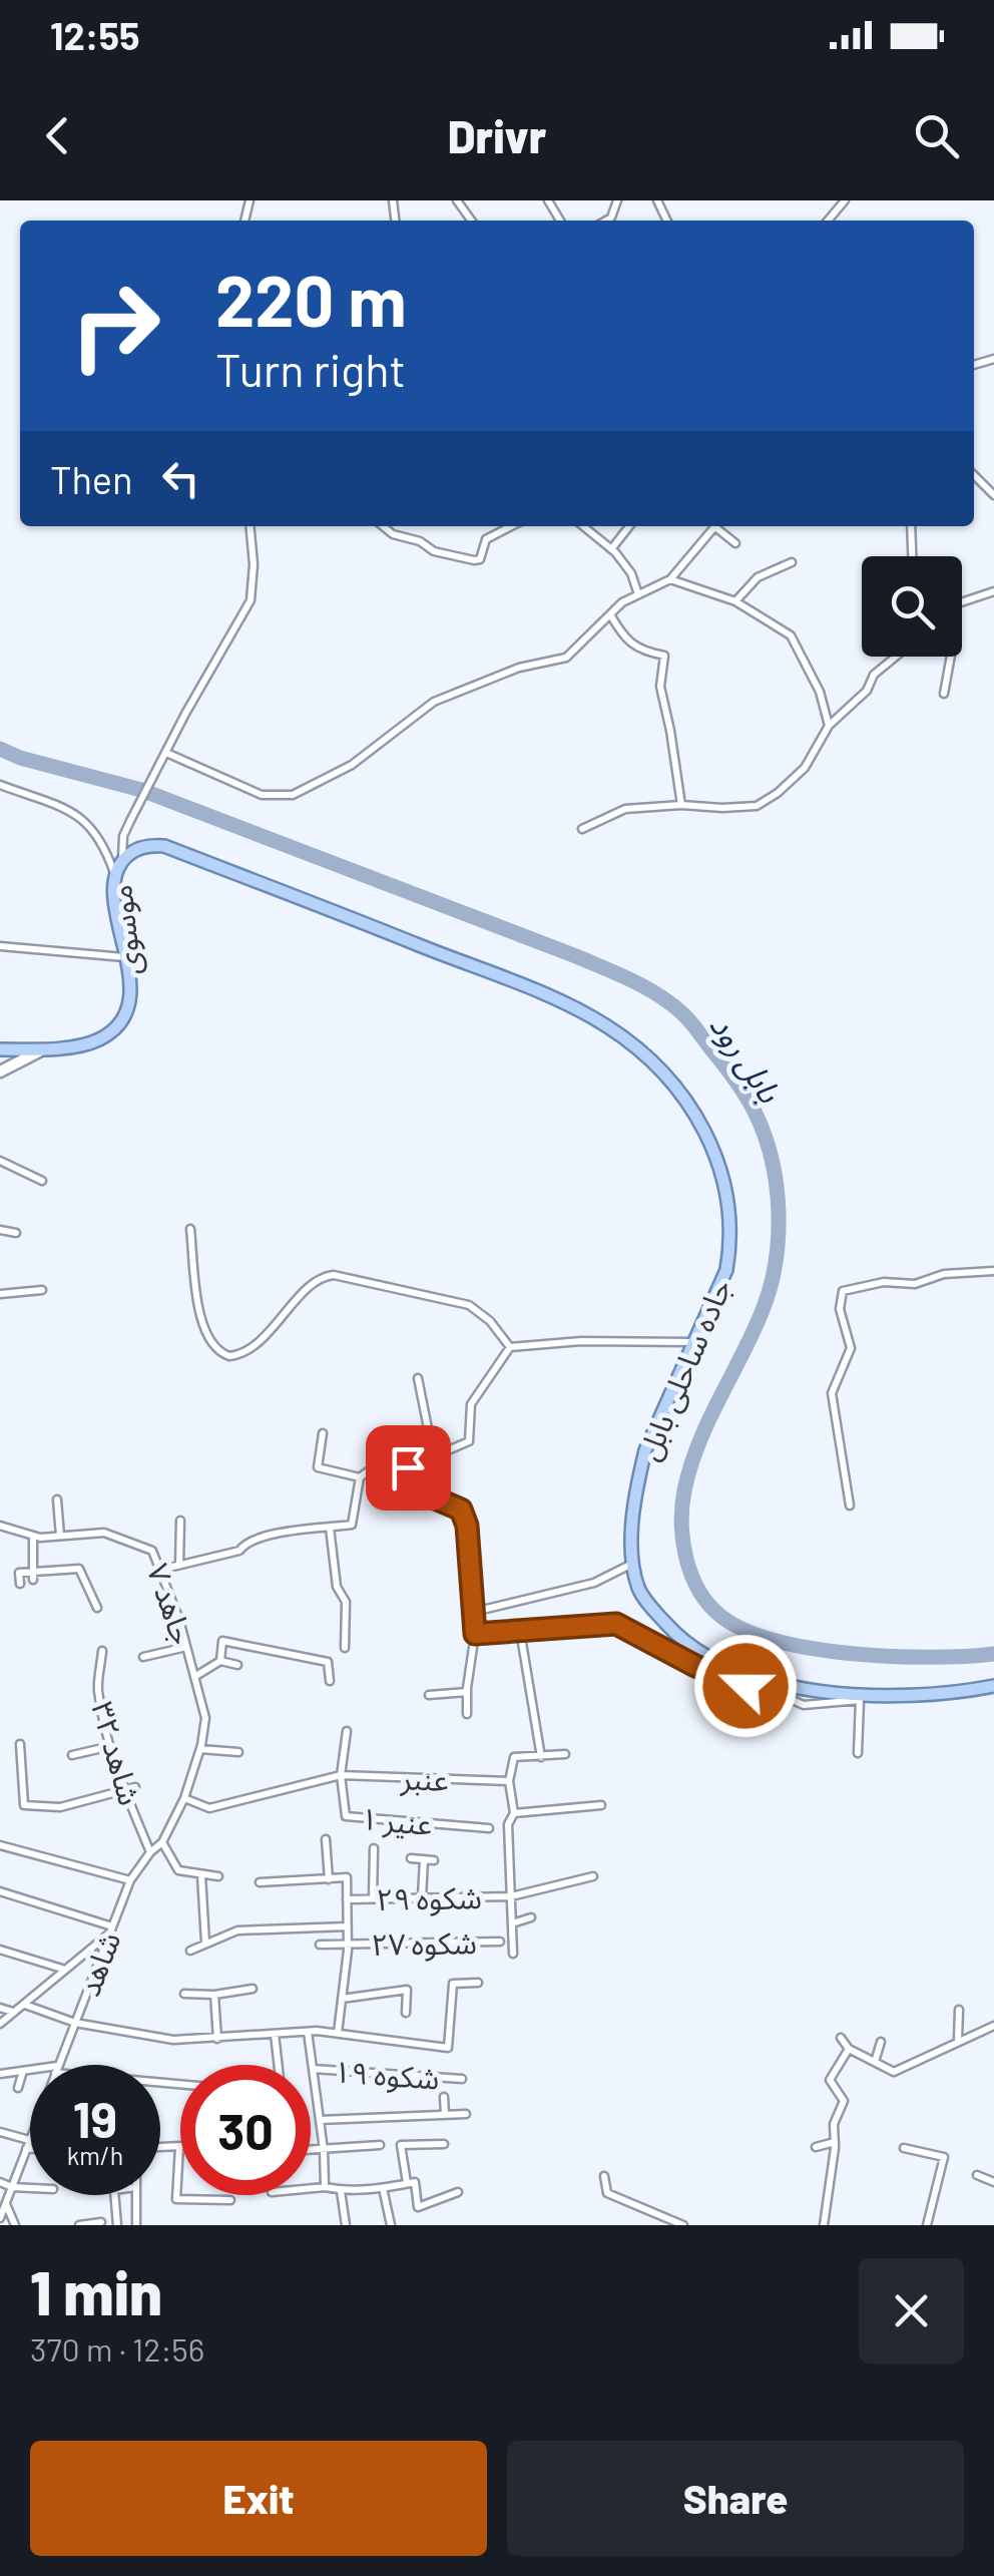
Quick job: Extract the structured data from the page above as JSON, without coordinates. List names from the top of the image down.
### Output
{
  "streets": {
    "main road": ["موسوی", "جاده ساحلی بابل"],
    "street": [
      "جاهد ۷",
      "شاهد ۳۲",
      "عنبر",
      "عنیر ۱",
      "شکوه ۲۹",
      "شکوه ۲۷",
      "شاهد",
      "شکوه ۱۹"
    ]
  },
  "crossings": [
    ["موسوی", "جاده ساحلی بابل"],
    ["جاهد ۷", "شاهد"],
    ["شاهد ۳۲", "شاهد"],
    ["عنبر", "عنیر ۱"],
    ["عنبر", "شاهد"]
  ],
  "water": ["بابل رود"],
  "page": {
    "status": "12:55",
    "header": "Drivr",
    "turn": ["220 m", "Turn right"],
    "then": "Then",
    "speed": "19 km/h",
    "limit": "30",
    "heading": ["1 min", "370 m · 12:56"],
    "buttons": ["Exit", "Share"]
  }
}
